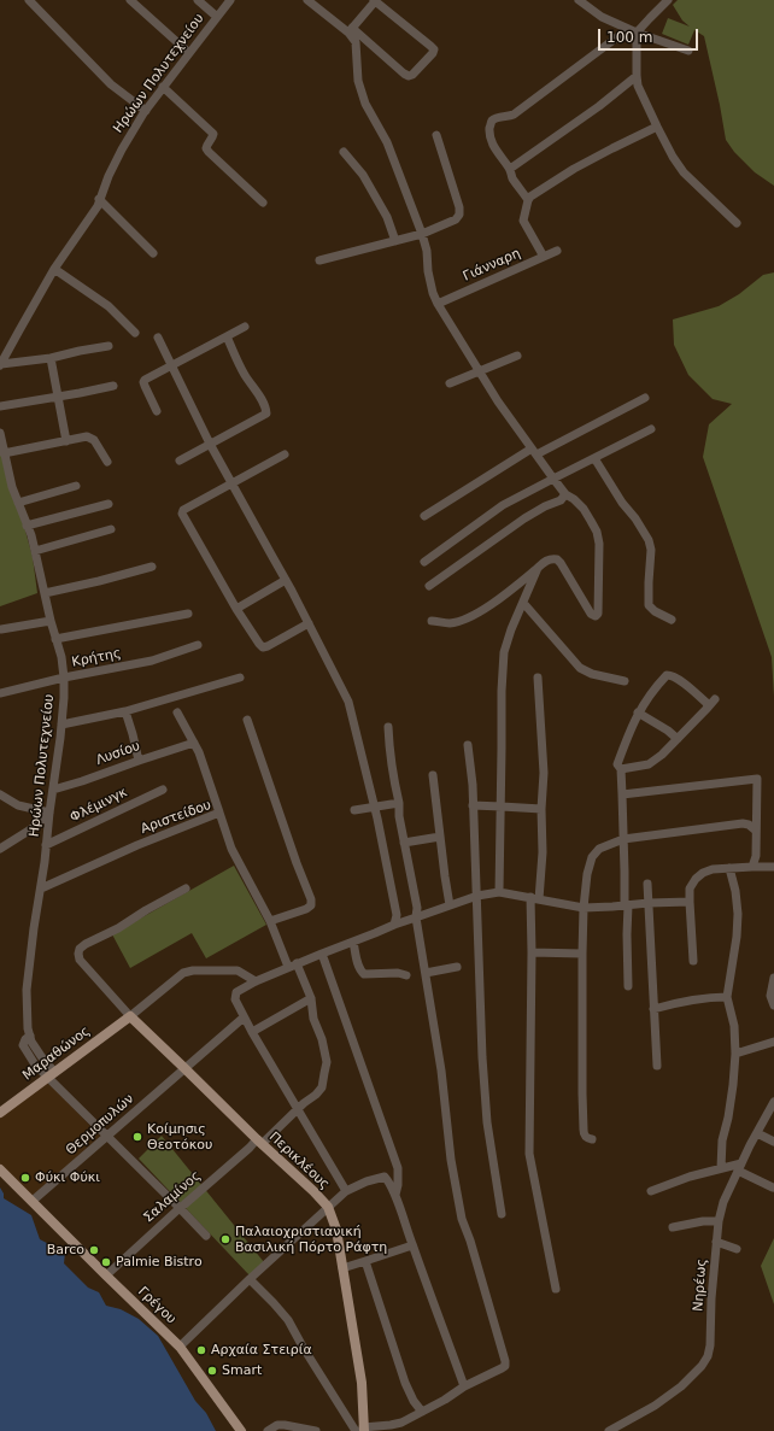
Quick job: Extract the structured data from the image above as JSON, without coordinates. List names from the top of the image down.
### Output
{
  "streets": {
    "main road": ["Μαραθώνος", "Περικλέους", "Γρέγου"],
    "street": [
      "Ηρώων Πολυτεχνείου",
      "Γιάνναρη",
      "Κρήτης",
      "Λυσίου",
      "Φλέμινγκ",
      "Αριστείδου",
      "Θερμοπυλών",
      "Σαλαμίνος",
      "Νηρέως"
    ]
  },
  "crossings": [
    ["Ηρώων Πολυτεχνείου", "Κρήτης"],
    ["Ηρώων Πολυτεχνείου", "Λυσίου"],
    ["Ηρώων Πολυτεχνείου", "Φλέμινγκ"],
    ["Ηρώων Πολυτεχνείου", "Αριστείδου"],
    ["Ηρώων Πολυτεχνείου", "Μαραθώνος"],
    ["Ηρώων Πολυτεχνείου", "Θερμοπυλών"],
    ["Ηρώων Πολυτεχνείου", "Σαλαμίνος"],
    ["Αριστείδου", "Σαλαμίνος"],
    ["Μαραθώνος", "Περικλέους"],
    ["Θερμοπυλών", "Περικλέους"],
    ["Θερμοπυλών", "Γρέγου"],
    ["Περικλέους", "Σαλαμίνος"],
    ["Σαλαμίνος", "Γρέγου"]
  ],
  "places": [
    "Κοίμησις Θεοτόκου",
    "Φύκι Φύκι",
    "Παλαιοχριστιανική Βασιλική Πόρτο Ράφτη",
    "Barco",
    "Palmie Bistro",
    "Αρχαία Στειρία",
    "Smart"
  ],
  "scale_bar": "100 m"
}
